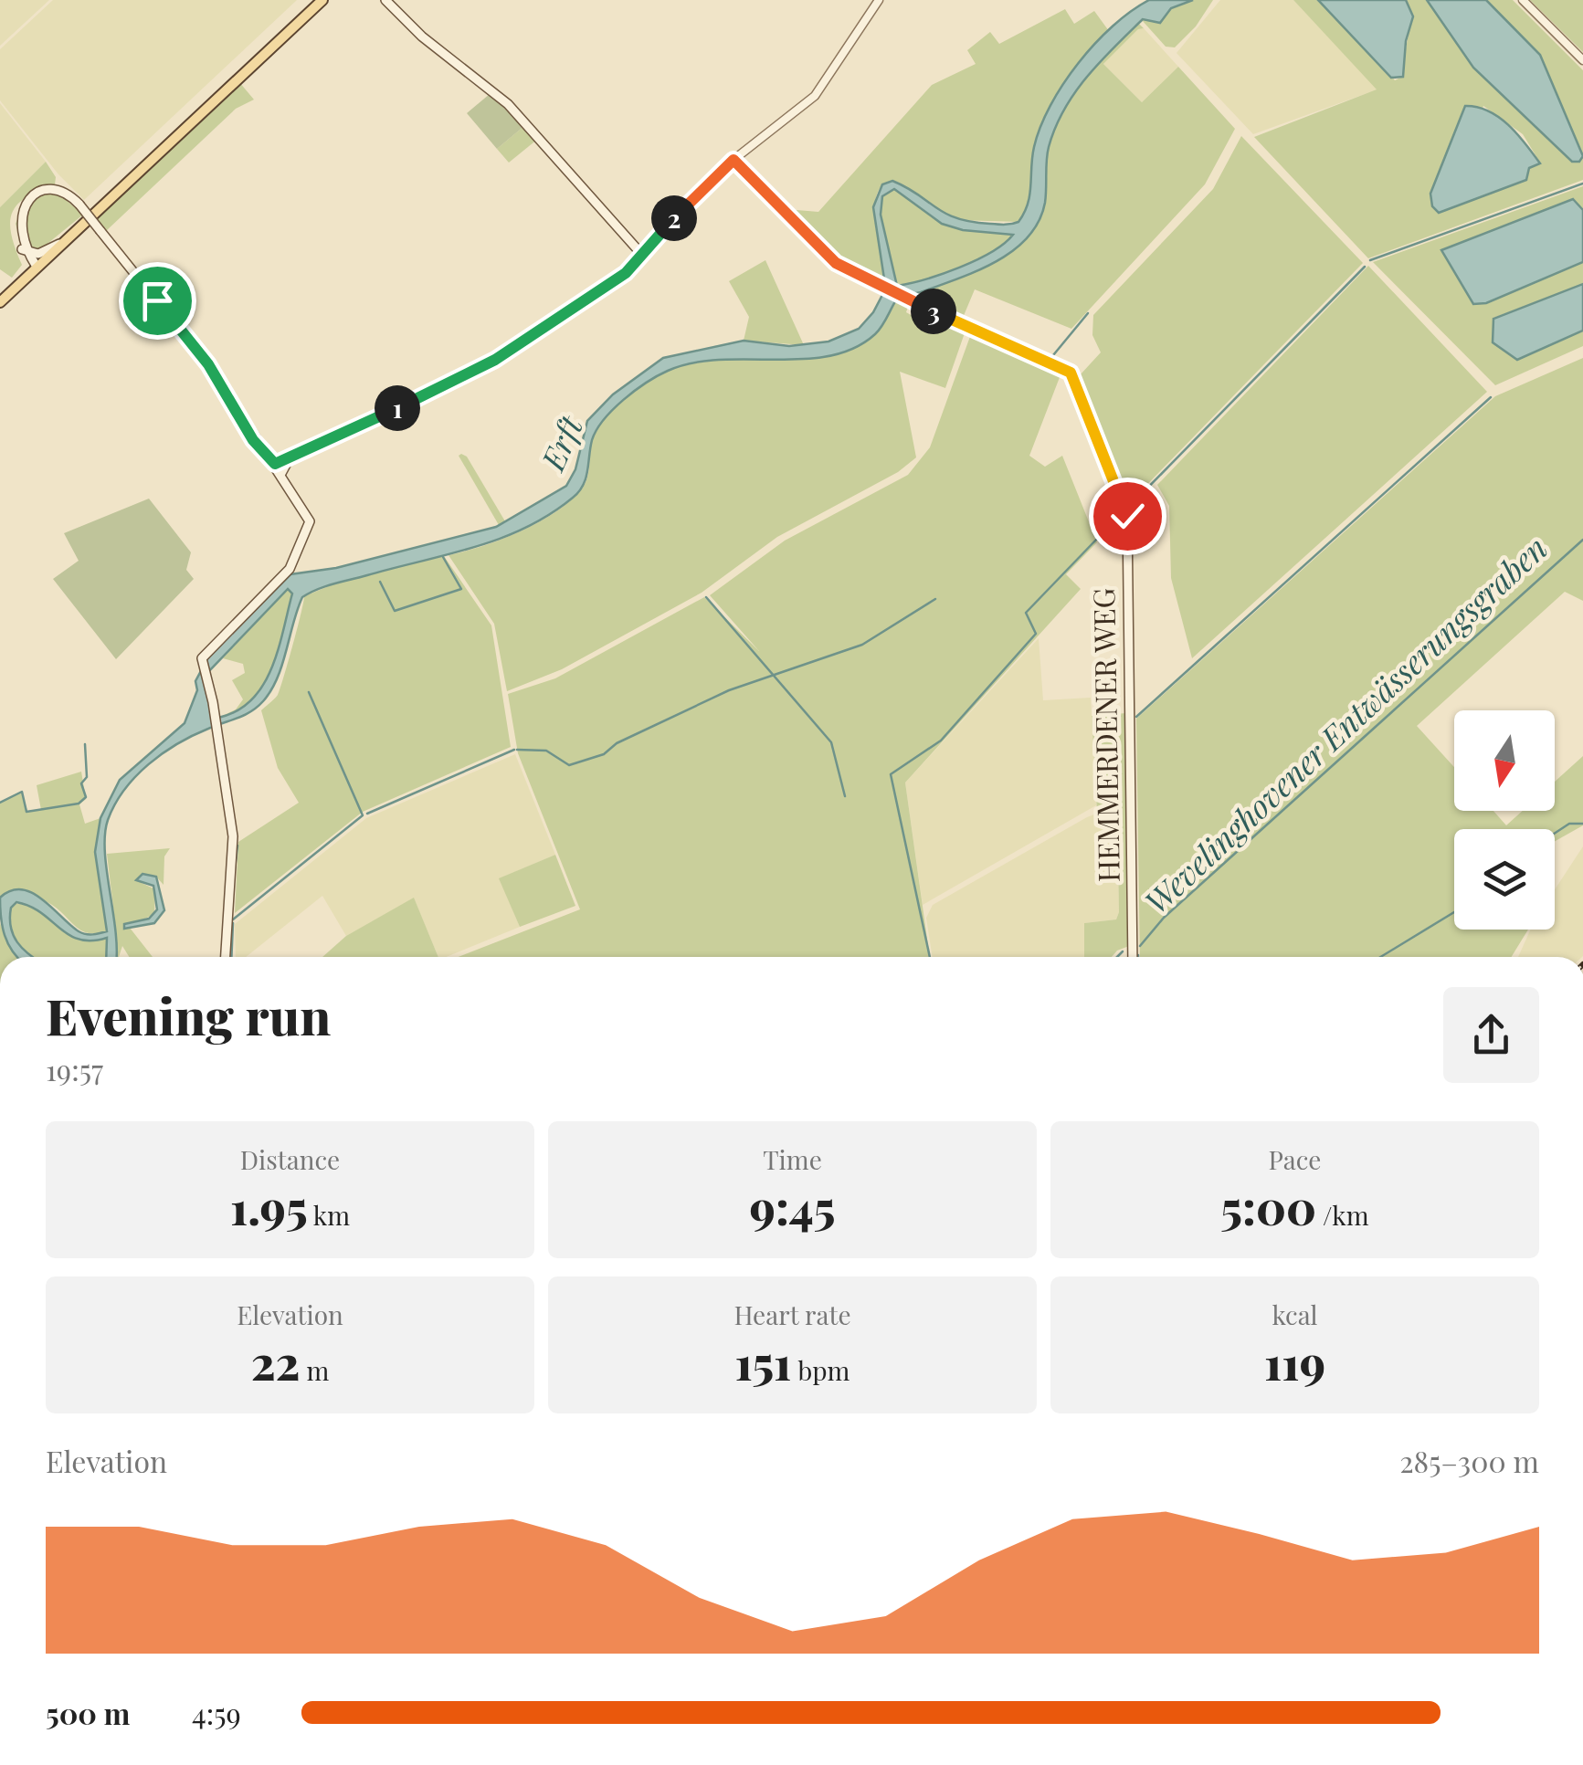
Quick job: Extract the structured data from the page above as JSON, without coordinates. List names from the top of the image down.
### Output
{
  "streets": {
    "main road": ["HEMMERDENER WEG"]
  },
  "water": ["Erft", "Wevelinghovener Entwässerungsgraben"],
  "north": "bottom",
  "page": {
    "pins": ["2", "3", "1"],
    "heading": ["Evening run", "19:57"],
    "stats": [
      ["Distance", "1.95 km"],
      ["Time", "9:45"],
      ["Pace", "5:00 /km"],
      ["Elevation", "22 m"],
      ["Heart rate", "151 bpm"],
      ["kcal", "119"]
    ],
    "chart": ["Elevation", "285–300 m"],
    "list": [
      {
        "name": "500 m",
        "note": "4:59"
      }
    ]
  }
}
